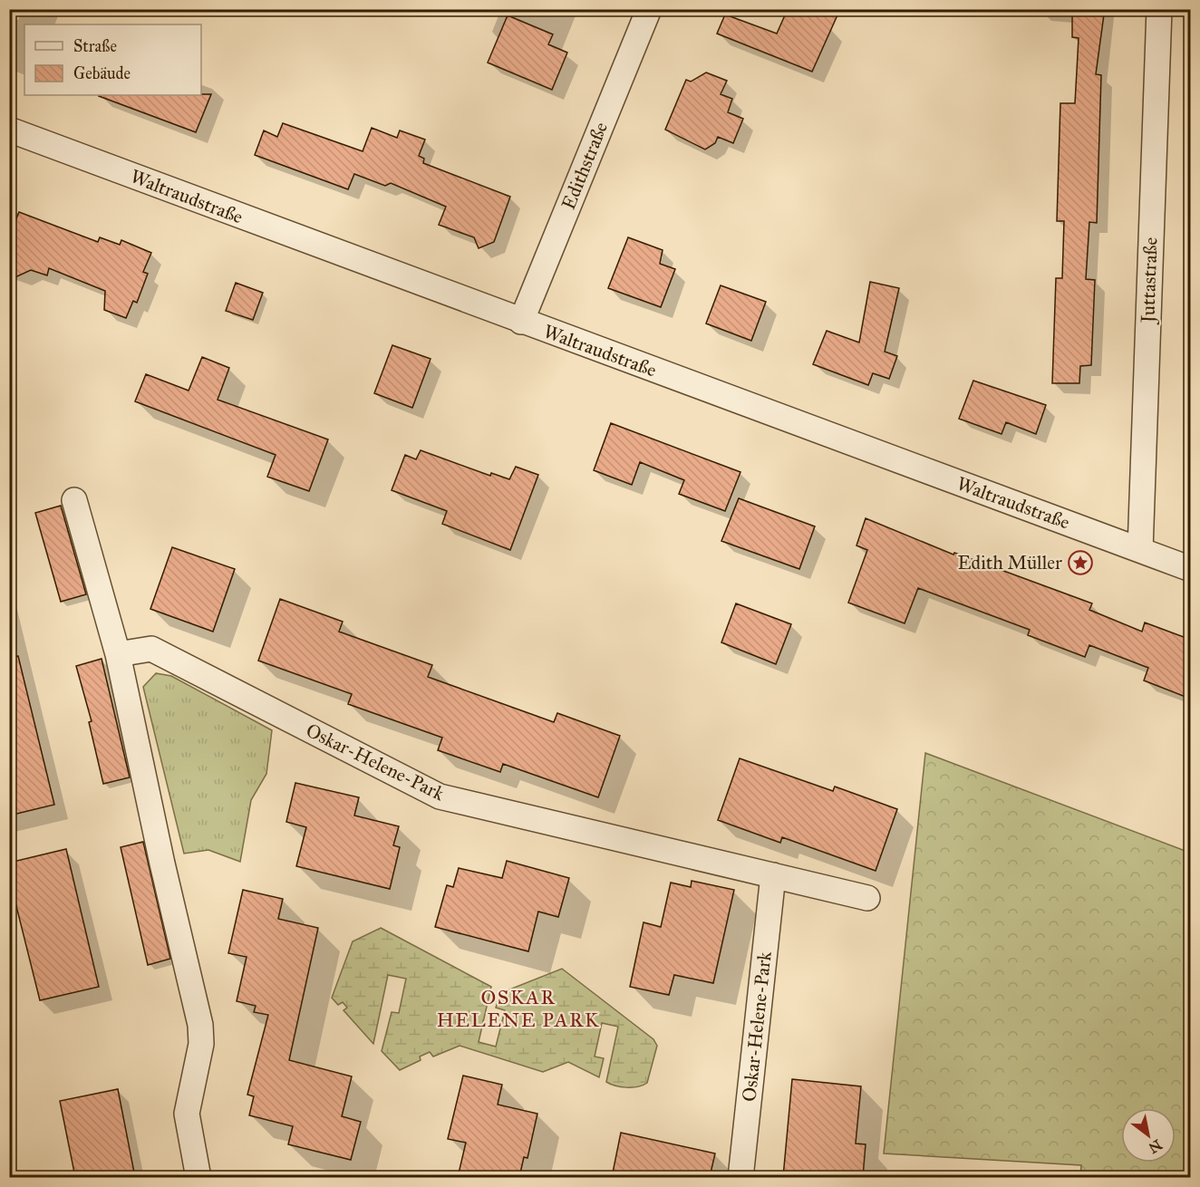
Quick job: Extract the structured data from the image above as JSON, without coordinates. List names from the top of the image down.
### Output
{
  "streets": {
    "street": [
      "Edithstraße",
      "Waltraudstraße",
      "Juttastraße",
      "Oskar-Helene-Park"
    ]
  },
  "crossings": [
    ["Edithstraße", "Waltraudstraße"],
    ["Waltraudstraße", "Juttastraße"]
  ],
  "districts": ["OSKAR HELENE PARK"],
  "places": {
    "place": ["Edith Müller"]
  },
  "legend": ["Straße", "Gebäude"],
  "north": "bottom right"
}
